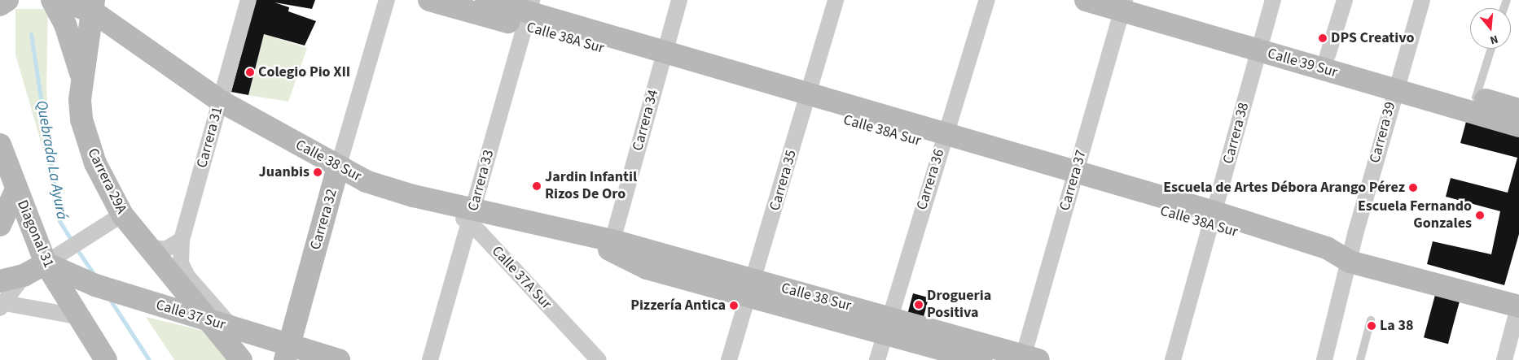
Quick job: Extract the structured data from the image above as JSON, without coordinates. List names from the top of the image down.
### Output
{
  "streets": {
    "street": [
      "Calle 38A Sur",
      "Calle 39 Sur",
      "Carrera 34",
      "Carrera 39",
      "Carrera 38",
      "Carrera 31",
      "Calle 38 Sur",
      "Carrera 36",
      "Carrera 33",
      "Carrera 35",
      "Carrera 37",
      "Carrera 29A",
      "Carrera 32",
      "Diagonal 31",
      "Calle 37A Sur",
      "Calle 37 Sur"
    ]
  },
  "crossings": [
    ["Calle 38A Sur", "Carrera 34"],
    ["Calle 38A Sur", "Carrera 39"],
    ["Calle 38A Sur", "Carrera 38"],
    ["Calle 38A Sur", "Carrera 36"],
    ["Calle 38A Sur", "Carrera 33"],
    ["Calle 38A Sur", "Carrera 35"],
    ["Calle 38A Sur", "Carrera 37"],
    ["Calle 39 Sur", "Carrera 39"],
    ["Calle 39 Sur", "Carrera 38"],
    ["Calle 39 Sur", "Carrera 37"],
    ["Carrera 34", "Calle 38 Sur"],
    ["Carrera 31", "Calle 38 Sur"],
    ["Carrera 31", "Calle 37 Sur"],
    ["Calle 38 Sur", "Carrera 36"],
    ["Calle 38 Sur", "Carrera 33"],
    ["Calle 38 Sur", "Carrera 35"],
    ["Calle 38 Sur", "Carrera 37"],
    ["Calle 38 Sur", "Carrera 29A"],
    ["Calle 38 Sur", "Carrera 32"],
    ["Calle 38 Sur", "Calle 37A Sur"],
    ["Carrera 33", "Calle 37A Sur"],
    ["Carrera 29A", "Calle 37 Sur"],
    ["Carrera 32", "Calle 37 Sur"],
    ["Diagonal 31", "Calle 37 Sur"]
  ],
  "water": ["Quebrada La Ayurá"],
  "places": [
    "DPS Creativo",
    "Colegio Pio XII",
    "Juanbis",
    "Jardin Infantil Rizos De Oro",
    "Escuela de Artes Débora Arango Pérez",
    "Escuela Fernando Gonzales",
    "Drogueria Positiva",
    "Pizzería Antica",
    "La 38"
  ],
  "north": "bottom"
}
